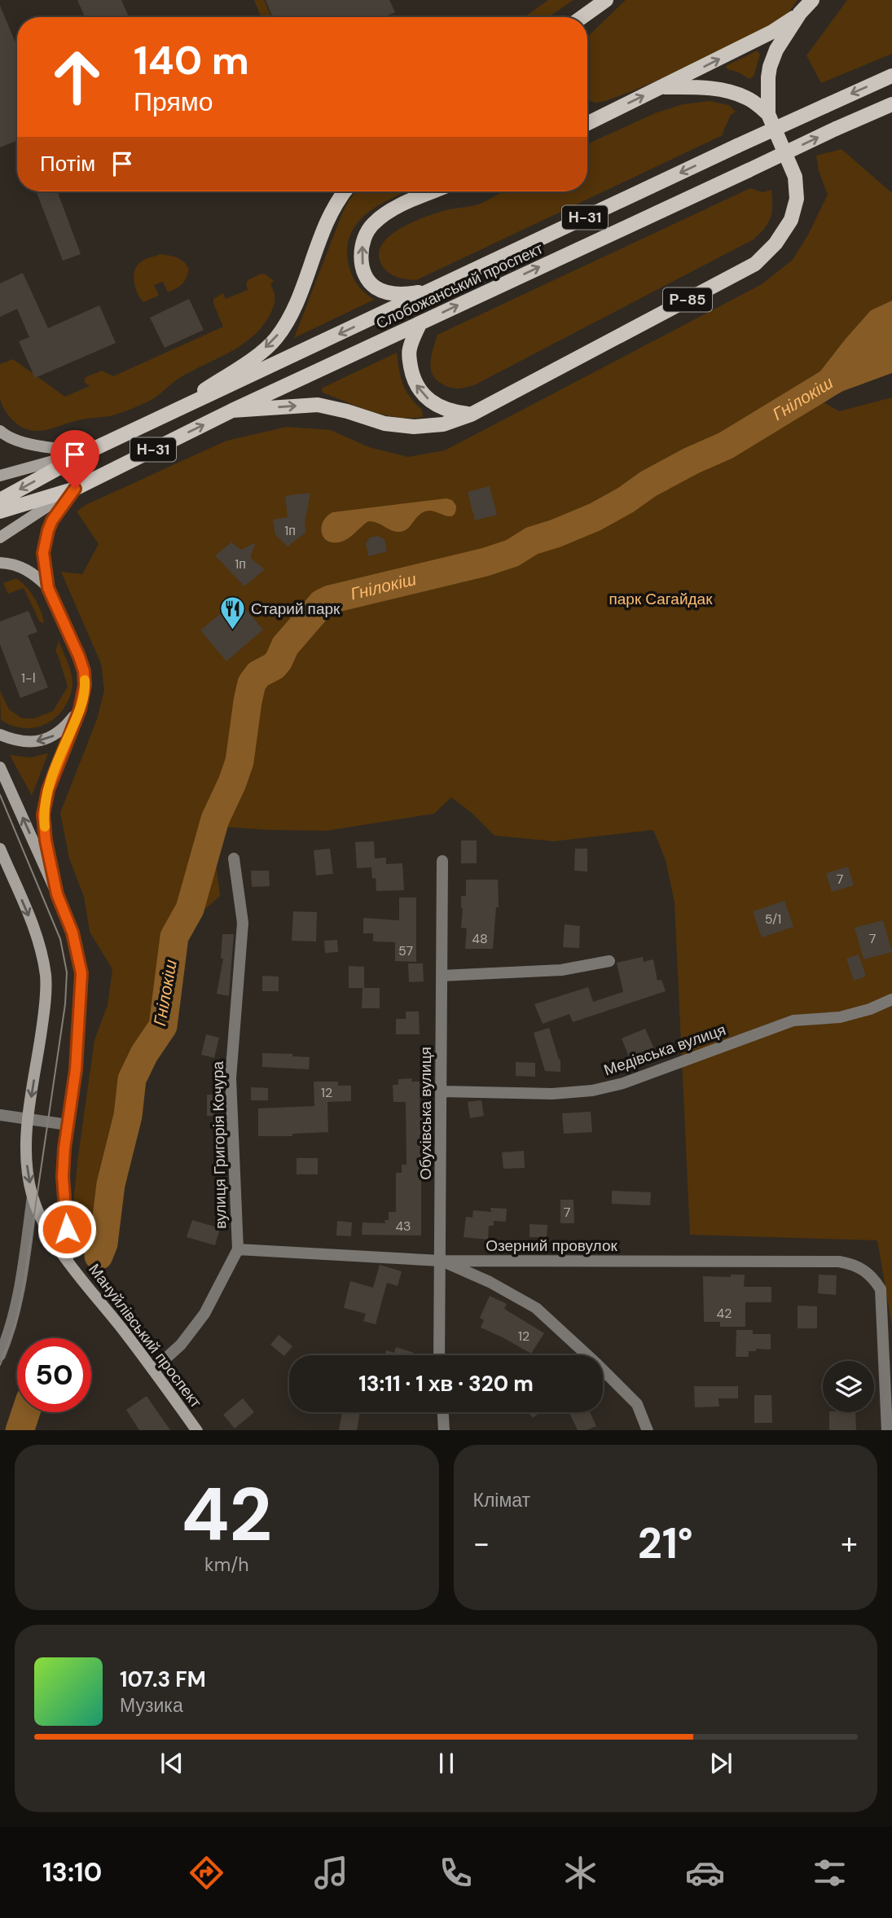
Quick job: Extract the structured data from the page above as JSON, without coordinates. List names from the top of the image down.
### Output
{
  "streets": {
    "main road": [
      "Н-31",
      "Слобожанський проспект",
      "Р-85",
      "Мануйлівський проспект"
    ],
    "street": [
      "Медівська вулиця",
      "Обухівська вулиця",
      "вулиця Григорія Кочура",
      "Озерний провулок"
    ]
  },
  "crossings": [
    ["Н-31", "Слобожанський проспект"],
    ["Н-31", "Мануйлівський проспект"],
    ["Слобожанський проспект", "Р-85"],
    ["Медівська вулиця", "Обухівська вулиця"],
    ["Обухівська вулиця", "Озерний провулок"],
    ["вулиця Григорія Кочура", "Озерний провулок"],
    ["вулиця Григорія Кочура", "Мануйлівський проспект"]
  ],
  "water": ["Гнілокіш"],
  "parks": ["парк Сагайдак"],
  "places": {
    "restaurant": ["Старий парк"]
  },
  "house_numbers": [
    "1п",
    "1п",
    "1-І",
    "7",
    "5/1",
    "48",
    "7",
    "57",
    "12",
    "7",
    "43",
    "42",
    "12"
  ],
  "page": {
    "turn": ["140 m", "Прямо"],
    "then": "Потім",
    "limit": "50",
    "trip": "13:11 · 1 хв · 320 m",
    "tile": [
      ["42", "km/h"],
      "Клімат"
    ],
    "heat": ["−", "21°", "+"],
    "song": ["107.3 FM", "Музика"],
    "tabs": "13:10"
  }
}
